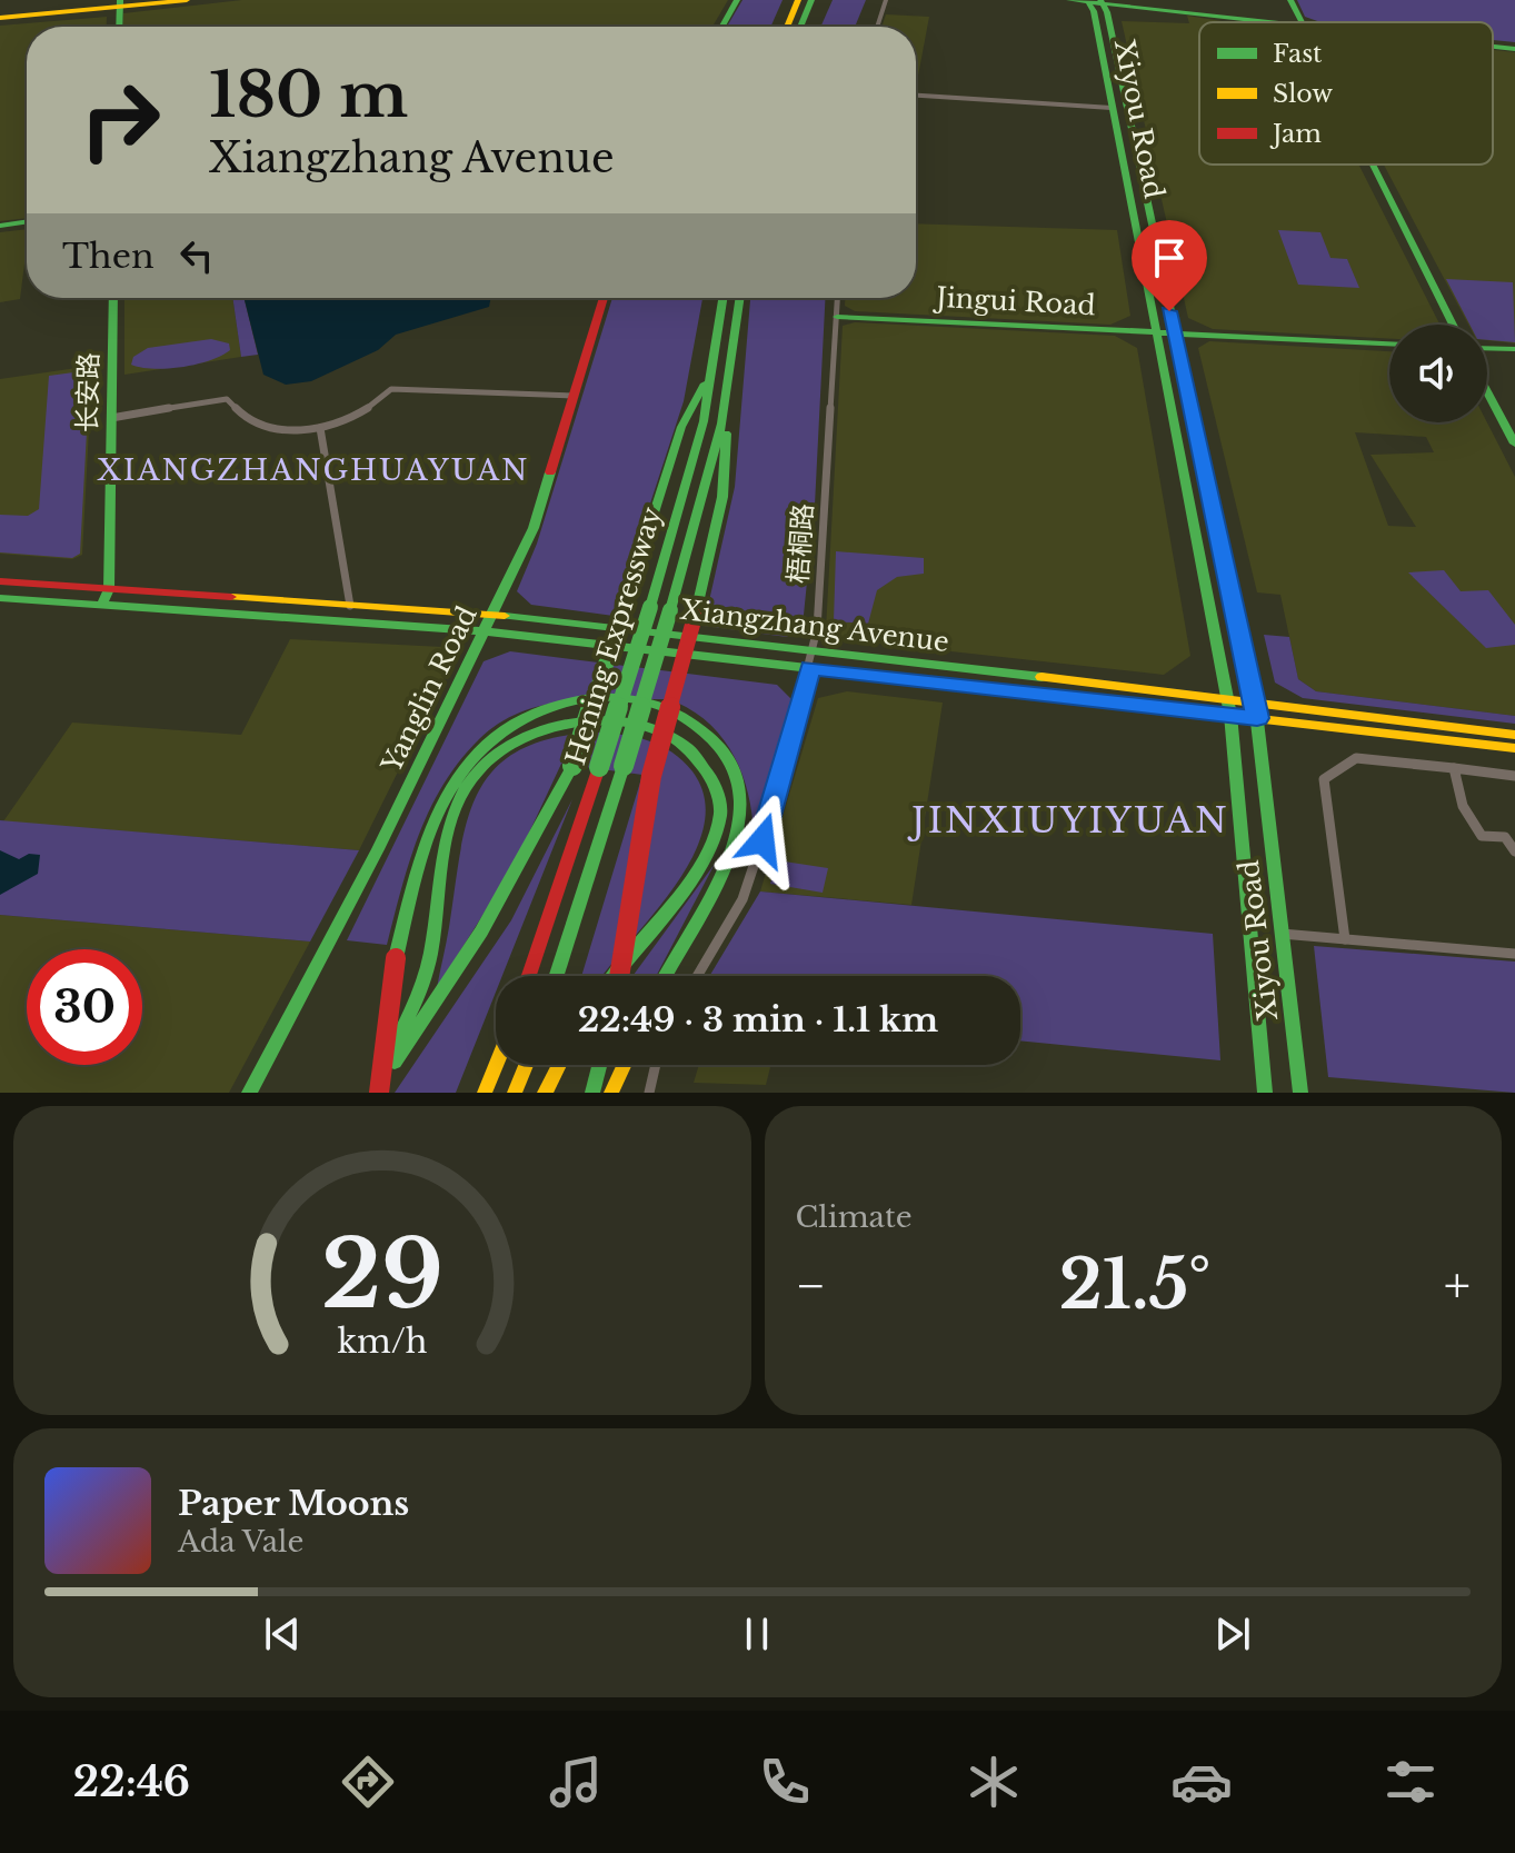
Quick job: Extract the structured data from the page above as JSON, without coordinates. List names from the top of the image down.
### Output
{
  "streets": {
    "main road": [
      "Xiyou Road",
      "Jingui Road",
      "长安路",
      "Xiangzhang Avenue",
      "Hening Expressway",
      "Yanglin Road"
    ],
    "street": ["梧桐路"]
  },
  "crossings": [
    ["Xiyou Road", "Jingui Road"],
    ["Xiyou Road", "Xiangzhang Avenue"],
    ["Jingui Road", "梧桐路"],
    ["长安路", "Xiangzhang Avenue"],
    ["梧桐路", "Xiangzhang Avenue"],
    ["Xiangzhang Avenue", "Yanglin Road"]
  ],
  "districts": ["XIANGZHANGHUAYUAN", "JINXIUYIYUAN"],
  "legend": ["Fast", "Slow", "Jam"],
  "page": {
    "turn": ["180 m", "Xiangzhang Avenue"],
    "then": "Then",
    "limit": "30",
    "trip": "22:49 · 3 min · 1.1 km",
    "tile": "Climate",
    "heat": ["−", "21.5°", "+"],
    "song": ["Paper Moons", "Ada Vale"],
    "tabs": "22:46",
    "gauge": ["29", "km/h"]
  }
}
